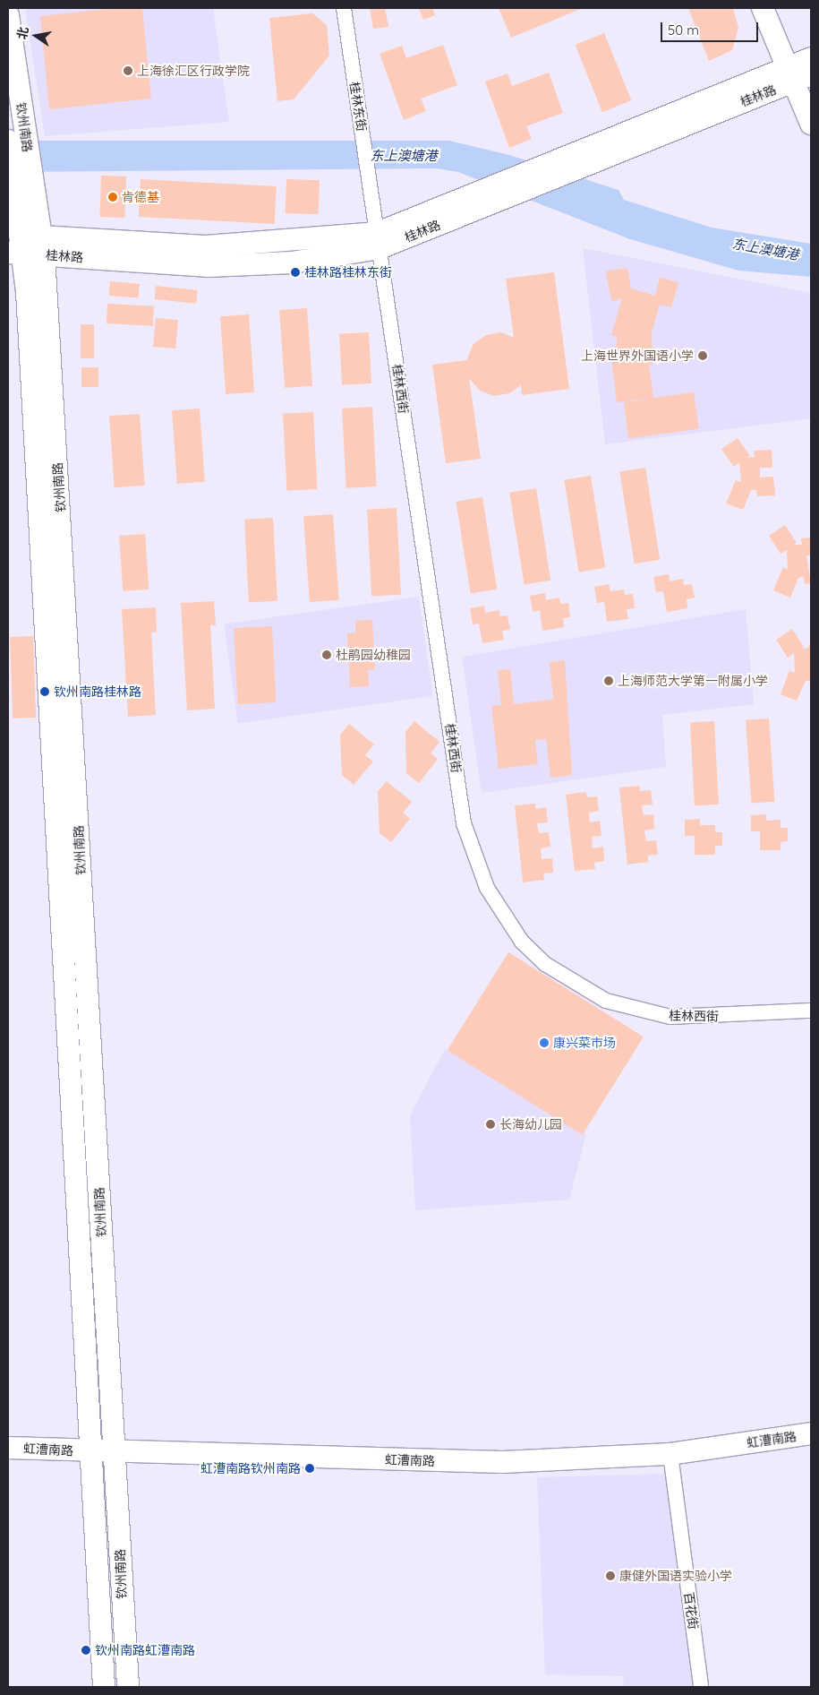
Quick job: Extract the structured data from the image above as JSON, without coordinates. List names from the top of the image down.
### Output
{
  "streets": {
    "street": [
      "桂林路",
      "桂林东街",
      "钦州南路",
      "桂林西街",
      "虹漕南路",
      "百花街"
    ]
  },
  "crossings": [
    ["桂林路", "桂林东街"],
    ["桂林路", "钦州南路"],
    ["桂林路", "桂林西街"],
    ["桂林东街", "桂林西街"],
    ["钦州南路", "虹漕南路"],
    ["虹漕南路", "百花街"]
  ],
  "water": ["东上澳塘港"],
  "places": [
    "上海徐汇区行政学院",
    "肯德基",
    "桂林路桂林东街",
    "上海世界外国语小学",
    "杜鹃园幼稚园",
    "上海师范大学第一附属小学",
    "钦州南路桂林路",
    "康兴菜市场",
    "长海幼儿园",
    "虹漕南路钦州南路",
    "康健外国语实验小学",
    "钦州南路虹漕南路"
  ],
  "scale_bar": "50 m",
  "north": "left"
}
